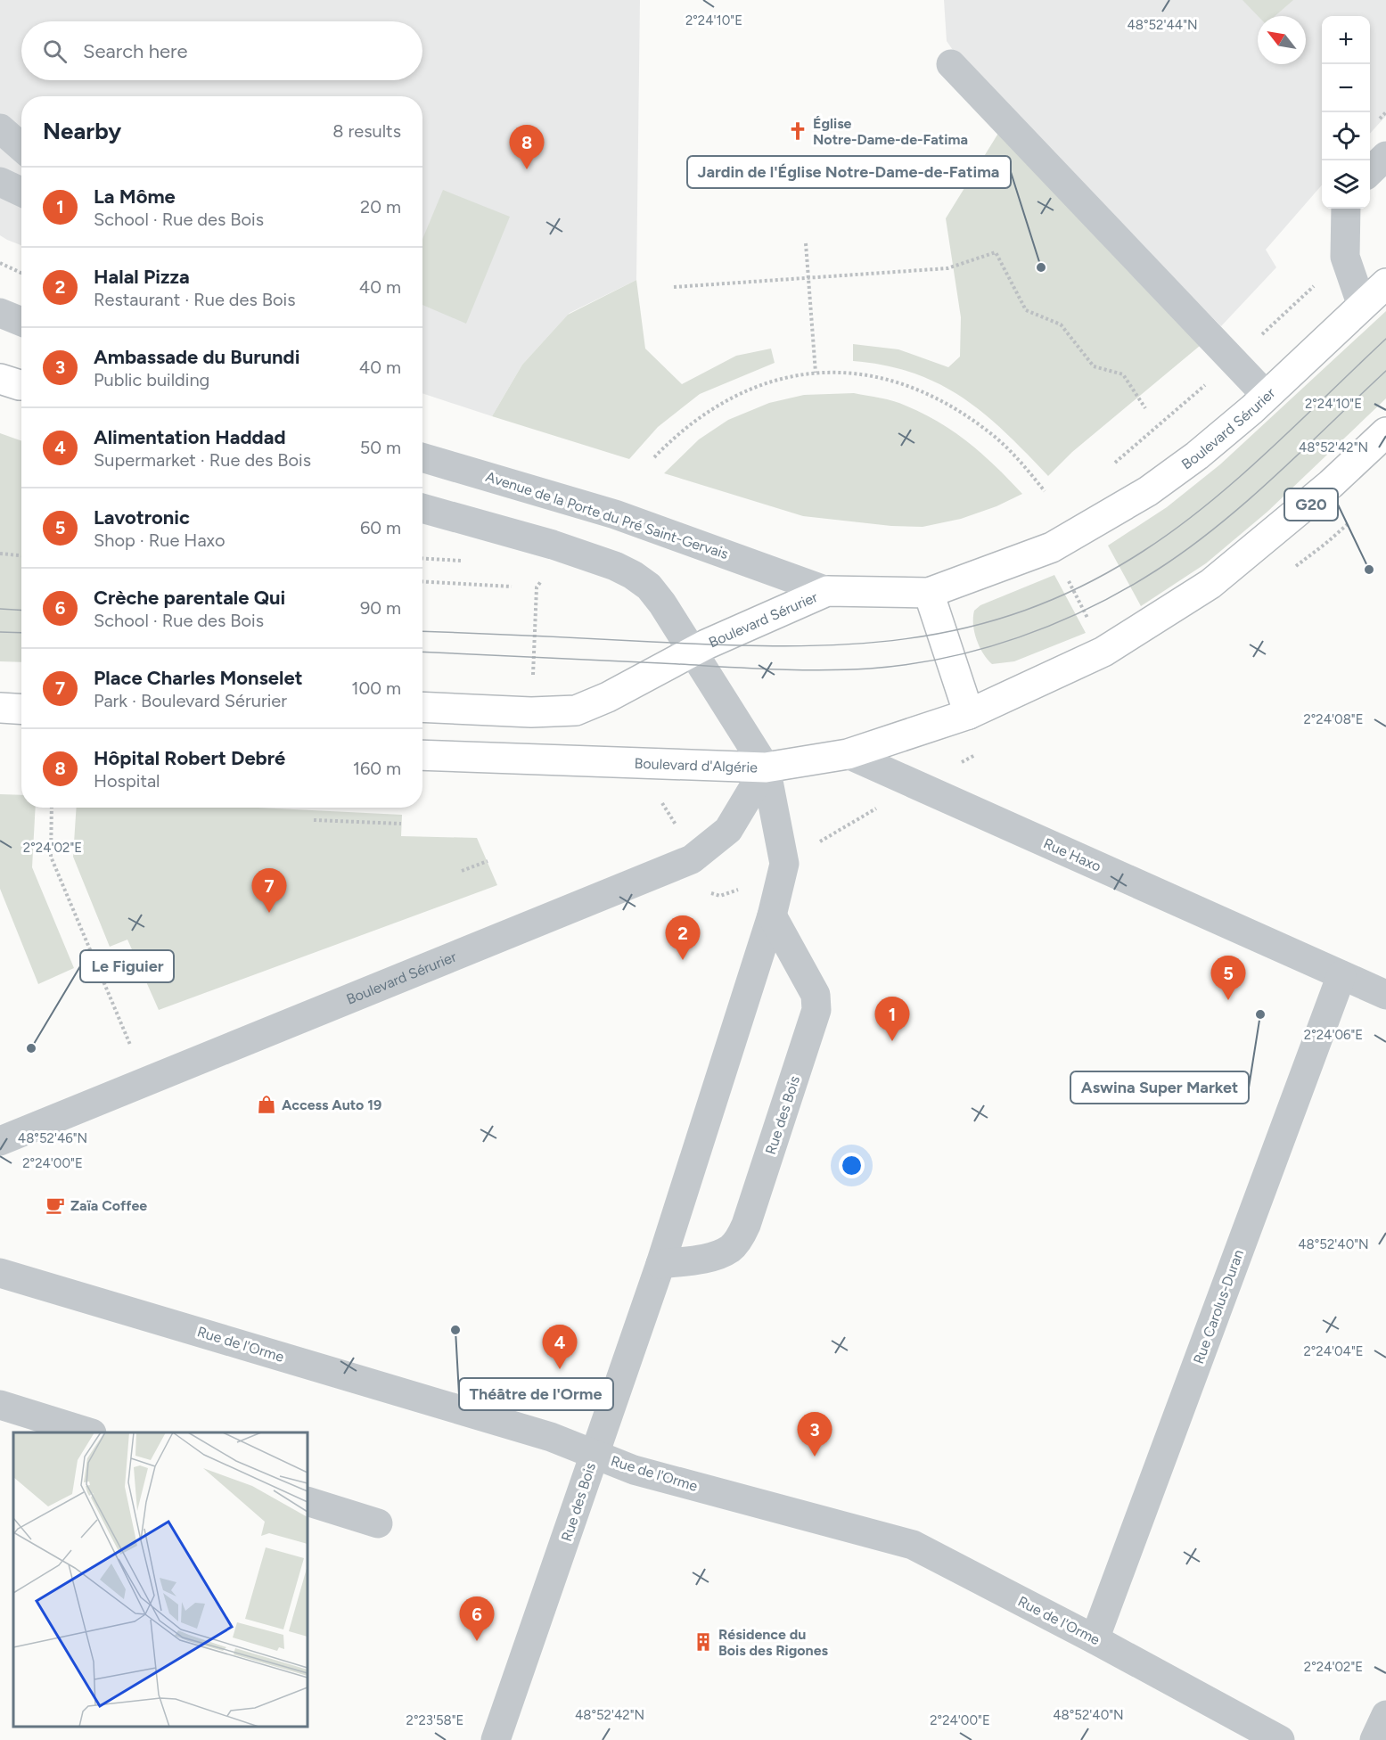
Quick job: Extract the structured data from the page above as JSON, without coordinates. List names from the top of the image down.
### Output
{
  "streets": {
    "main road": ["Boulevard Sérurier", "Boulevard d'Algérie"],
    "street": [
      "Avenue de la Porte du Pré Saint-Gervais",
      "Rue Haxo",
      "Rue des Bois",
      "Rue Carolus-Duran",
      "Rue de l'Orme"
    ]
  },
  "crossings": [
    ["Boulevard Sérurier", "Avenue de la Porte du Pré Saint-Gervais"],
    ["Boulevard Sérurier", "Boulevard d'Algérie"],
    ["Boulevard Sérurier", "Rue des Bois"],
    ["Boulevard d'Algérie", "Rue Haxo"],
    ["Boulevard d'Algérie", "Rue des Bois"],
    ["Rue Haxo", "Rue Carolus-Duran"],
    ["Rue des Bois", "Rue de l'Orme"],
    ["Rue Carolus-Duran", "Rue de l'Orme"]
  ],
  "places": {
    "church": ["Église Notre-Dame-de-Fatima"],
    "other": [
      "Jardin de l'Église Notre-Dame-de-Fatima",
      "G20",
      "Aswina Super Market",
      "Le Figuier",
      "Théâtre de l'Orme"
    ],
    "shop": ["Access Auto 19"],
    "cafe": ["Zaïa Coffee"],
    "building": ["Résidence du Bois des Rigones"]
  },
  "north": "top left",
  "page": {
    "map_buttons": ["+", "−"],
    "search": "Search here",
    "heading": ["Nearby", "8 results"],
    "pins": [
      "8",
      "7",
      "2",
      "5",
      "1",
      "4",
      "3",
      "6"
    ],
    "list": [
      {
        "mark": "1",
        "name": "La Môme",
        "note": "School · Rue des Bois",
        "value": "20 m"
      },
      {
        "mark": "2",
        "name": "Halal Pizza",
        "note": "Restaurant · Rue des Bois",
        "value": "40 m"
      },
      {
        "mark": "3",
        "name": "Ambassade du Burundi",
        "note": "Public building",
        "value": "40 m"
      },
      {
        "mark": "4",
        "name": "Alimentation Haddad",
        "note": "Supermarket · Rue des Bois",
        "value": "50 m"
      },
      {
        "mark": "5",
        "name": "Lavotronic",
        "note": "Shop · Rue Haxo",
        "value": "60 m"
      },
      {
        "mark": "6",
        "name": "Crèche parentale Qui",
        "note": "School · Rue des Bois",
        "value": "90 m"
      },
      {
        "mark": "7",
        "name": "Place Charles Monselet",
        "note": "Park · Boulevard Sérurier",
        "value": "100 m"
      },
      {
        "mark": "8",
        "name": "Hôpital Robert Debré",
        "note": "Hospital",
        "value": "160 m"
      }
    ]
  },
  "coordinates": [
    "2°24'10\"E",
    "48°52'44\"N",
    "48°52'42\"N",
    "2°24'08\"E",
    "2°24'02\"E",
    "2°24'06\"E",
    "48°52'46\"N",
    "2°24'00\"E",
    "48°52'40\"N",
    "2°24'04\"E",
    "2°23'58\"E"
  ]
}
